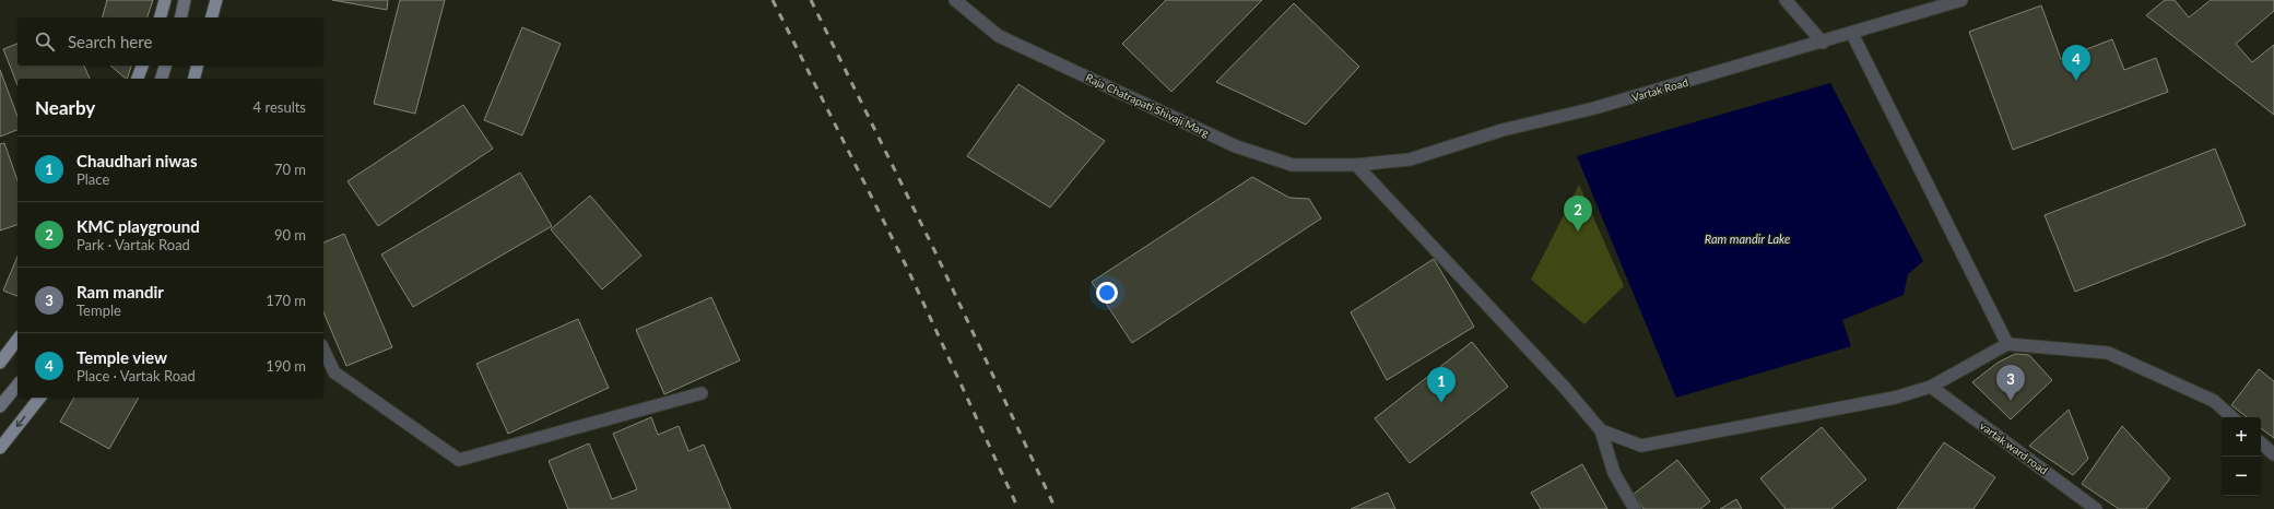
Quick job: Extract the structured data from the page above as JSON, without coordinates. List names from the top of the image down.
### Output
{
  "streets": {
    "street": ["Vartak Road", "Raja Chatrapati Shivaji Marg", "vartak ward road"]
  },
  "crossings": [
    ["Vartak Road", "Raja Chatrapati Shivaji Marg"]
  ],
  "water": ["Ram mandir Lake"],
  "page": {
    "search": "Search here",
    "pins": [
      "4",
      "2",
      "3",
      "1"
    ],
    "heading": ["Nearby", "4 results"],
    "list": [
      {
        "mark": "1",
        "name": "Chaudhari niwas",
        "note": "Place",
        "value": "70 m"
      },
      {
        "mark": "2",
        "name": "KMC playground",
        "note": "Park · Vartak Road",
        "value": "90 m"
      },
      {
        "mark": "3",
        "name": "Ram mandir",
        "note": "Temple",
        "value": "170 m"
      },
      {
        "mark": "4",
        "name": "Temple view",
        "note": "Place · Vartak Road",
        "value": "190 m"
      }
    ],
    "map_buttons": ["+", "−"]
  }
}
